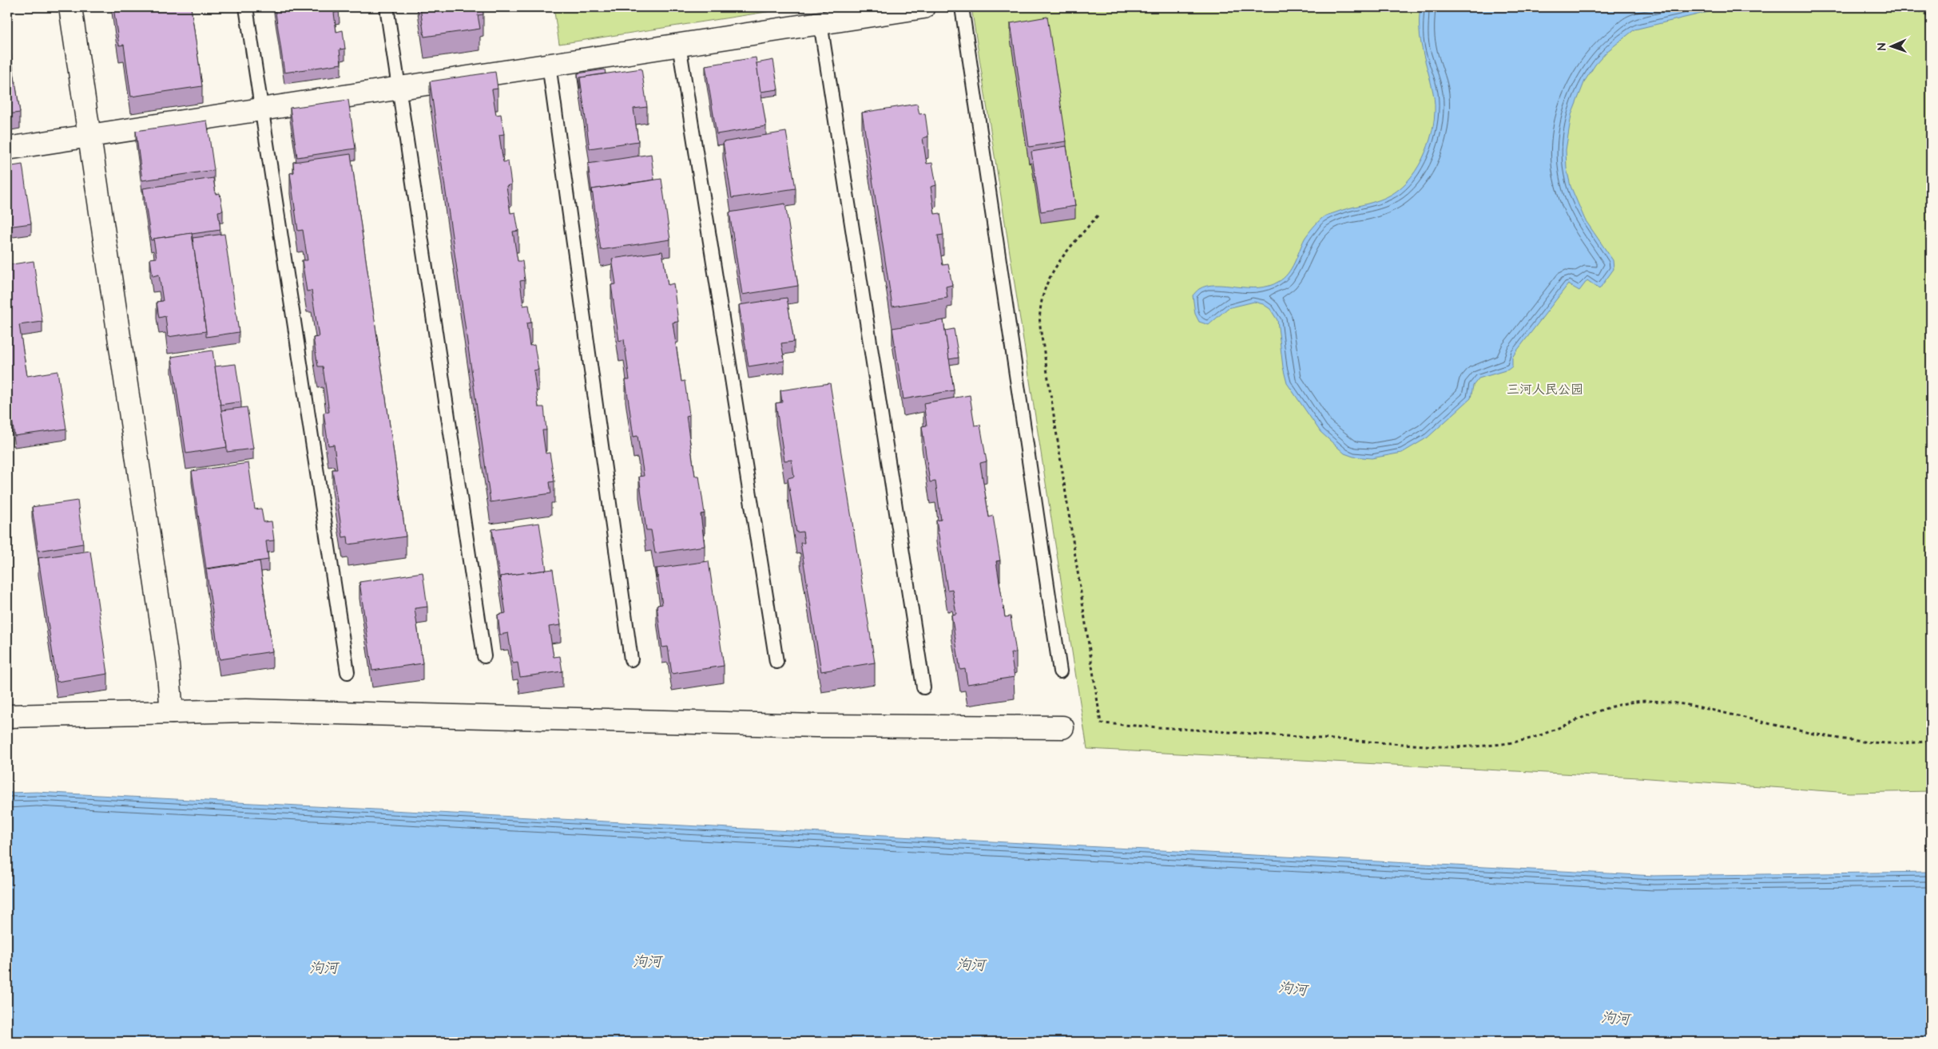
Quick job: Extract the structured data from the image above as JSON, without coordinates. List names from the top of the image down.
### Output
{
  "water": ["泃河"],
  "parks": ["三河人民公园"],
  "north": "left"
}
